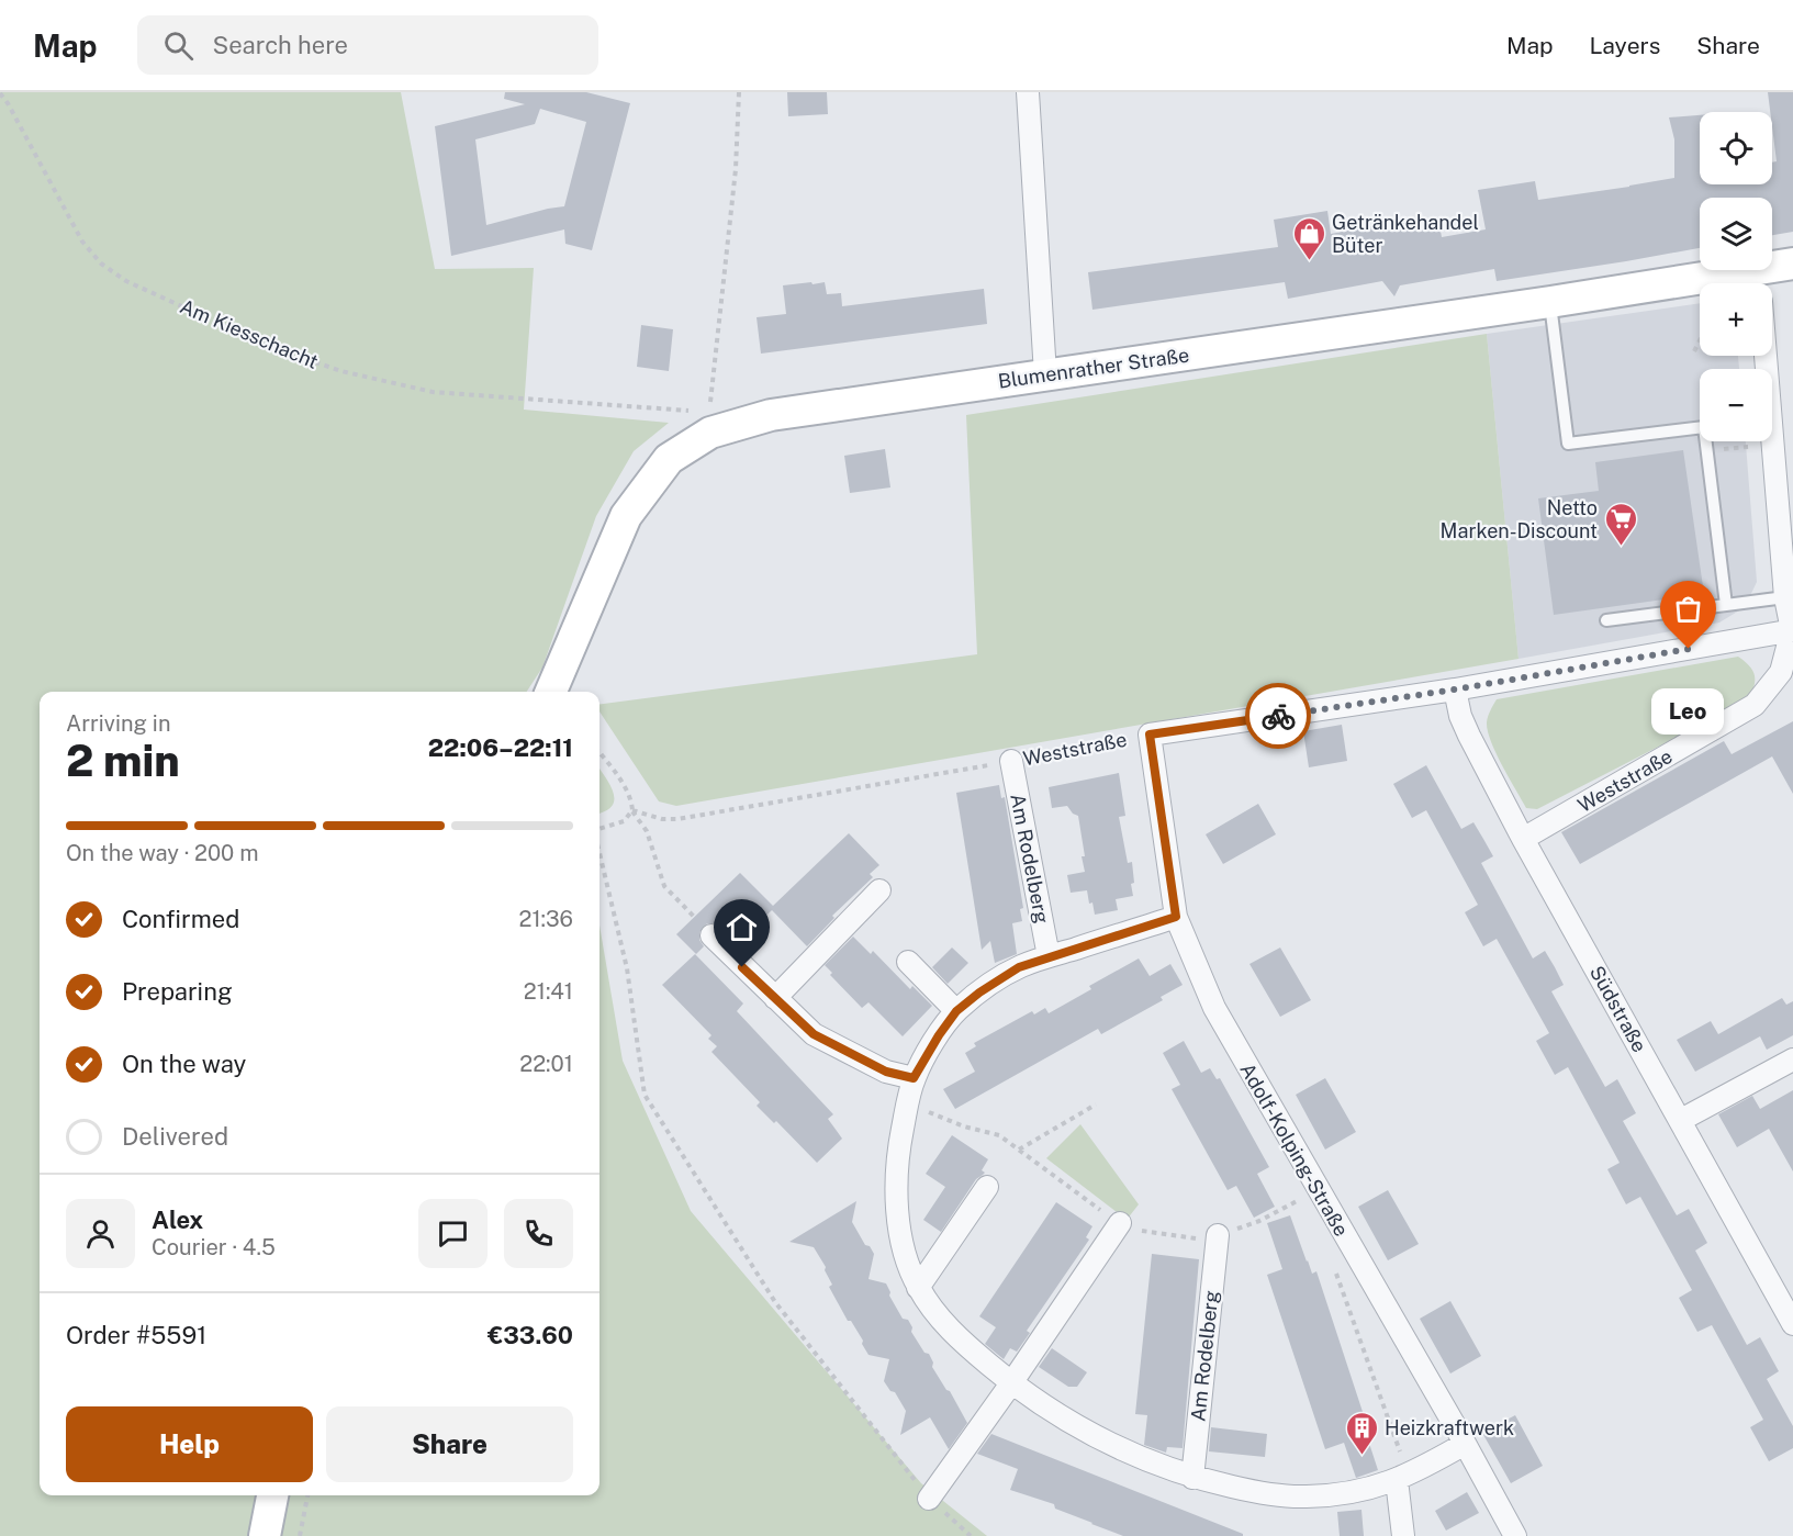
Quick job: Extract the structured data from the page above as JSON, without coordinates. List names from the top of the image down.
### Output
{
  "streets": {
    "street": [
      "Blumenrather Straße",
      "Weststraße",
      "Am Rodelberg",
      "Südstraße",
      "Adolf-Kolping-Straße"
    ],
    "path": ["Am Kiesschacht"]
  },
  "crossings": [
    ["Weststraße", "Am Rodelberg"],
    ["Weststraße", "Südstraße"],
    ["Weststraße", "Adolf-Kolping-Straße"]
  ],
  "places": {
    "shop": ["Getränkehandel Büter"],
    "supermarket": ["Netto Marken-Discount"],
    "other": ["Leo"],
    "building": ["Heizkraftwerk"]
  },
  "page": {
    "header": "Map",
    "search": "Search here",
    "nav": ["Map", "Layers", "Share"],
    "map_buttons": ["+", "−"],
    "bubble": "Leo",
    "heading": ["2 min", "Arriving in", "22:06–22:11"],
    "panel": [
      "Alex",
      "Courier · 4.5",
      "Order #5591",
      "€33.60"
    ],
    "bar": "On the way · 200 m",
    "list": [
      ["Confirmed", "21:36"],
      ["Preparing", "21:41"],
      ["On the way", "22:01"],
      "Delivered"
    ],
    "buttons": ["Help", "Share"]
  }
}
